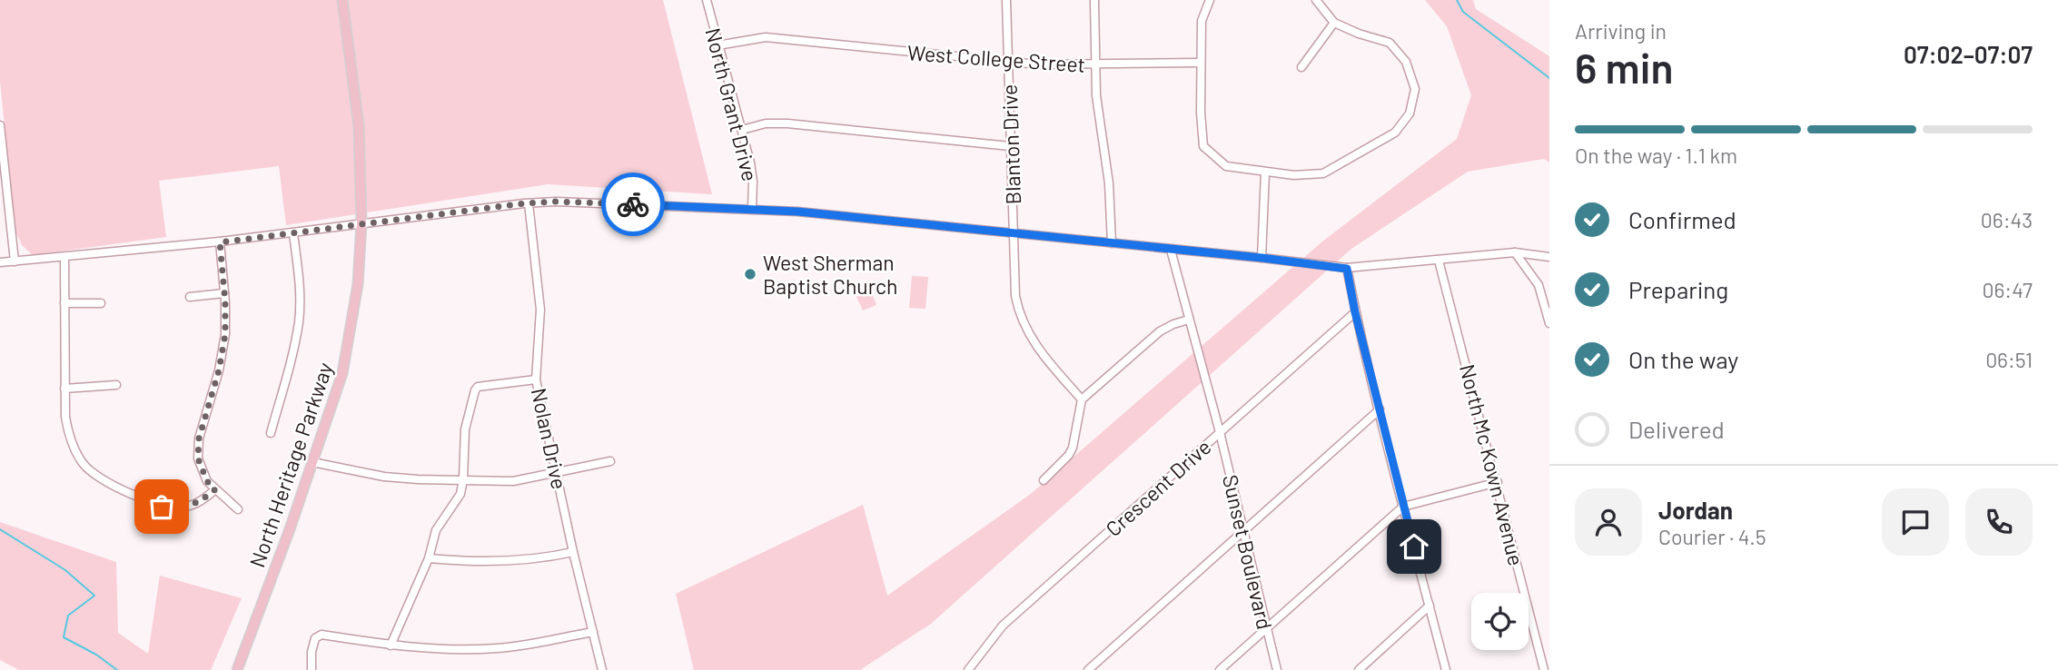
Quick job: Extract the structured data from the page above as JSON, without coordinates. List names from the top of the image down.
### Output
{
  "streets": {
    "main road": ["North Heritage Parkway"],
    "street": [
      "West College Street",
      "North Grant Drive",
      "Blanton Drive",
      "Nolan Drive",
      "North Mc Kown Avenue",
      "Crescent Drive",
      "Sunset Boulevard"
    ]
  },
  "crossings": [
    ["West College Street", "North Grant Drive"],
    ["West College Street", "Blanton Drive"],
    ["Crescent Drive", "Sunset Boulevard"]
  ],
  "places": ["West Sherman Baptist Church"],
  "page": {
    "heading": ["6 min", "Arriving in", "07:02–07:07"],
    "panel": ["Jordan", "Courier · 4.5"],
    "bar": "On the way · 1.1 km",
    "list": [
      ["Confirmed", "06:43"],
      ["Preparing", "06:47"],
      ["On the way", "06:51"],
      "Delivered"
    ]
  }
}
